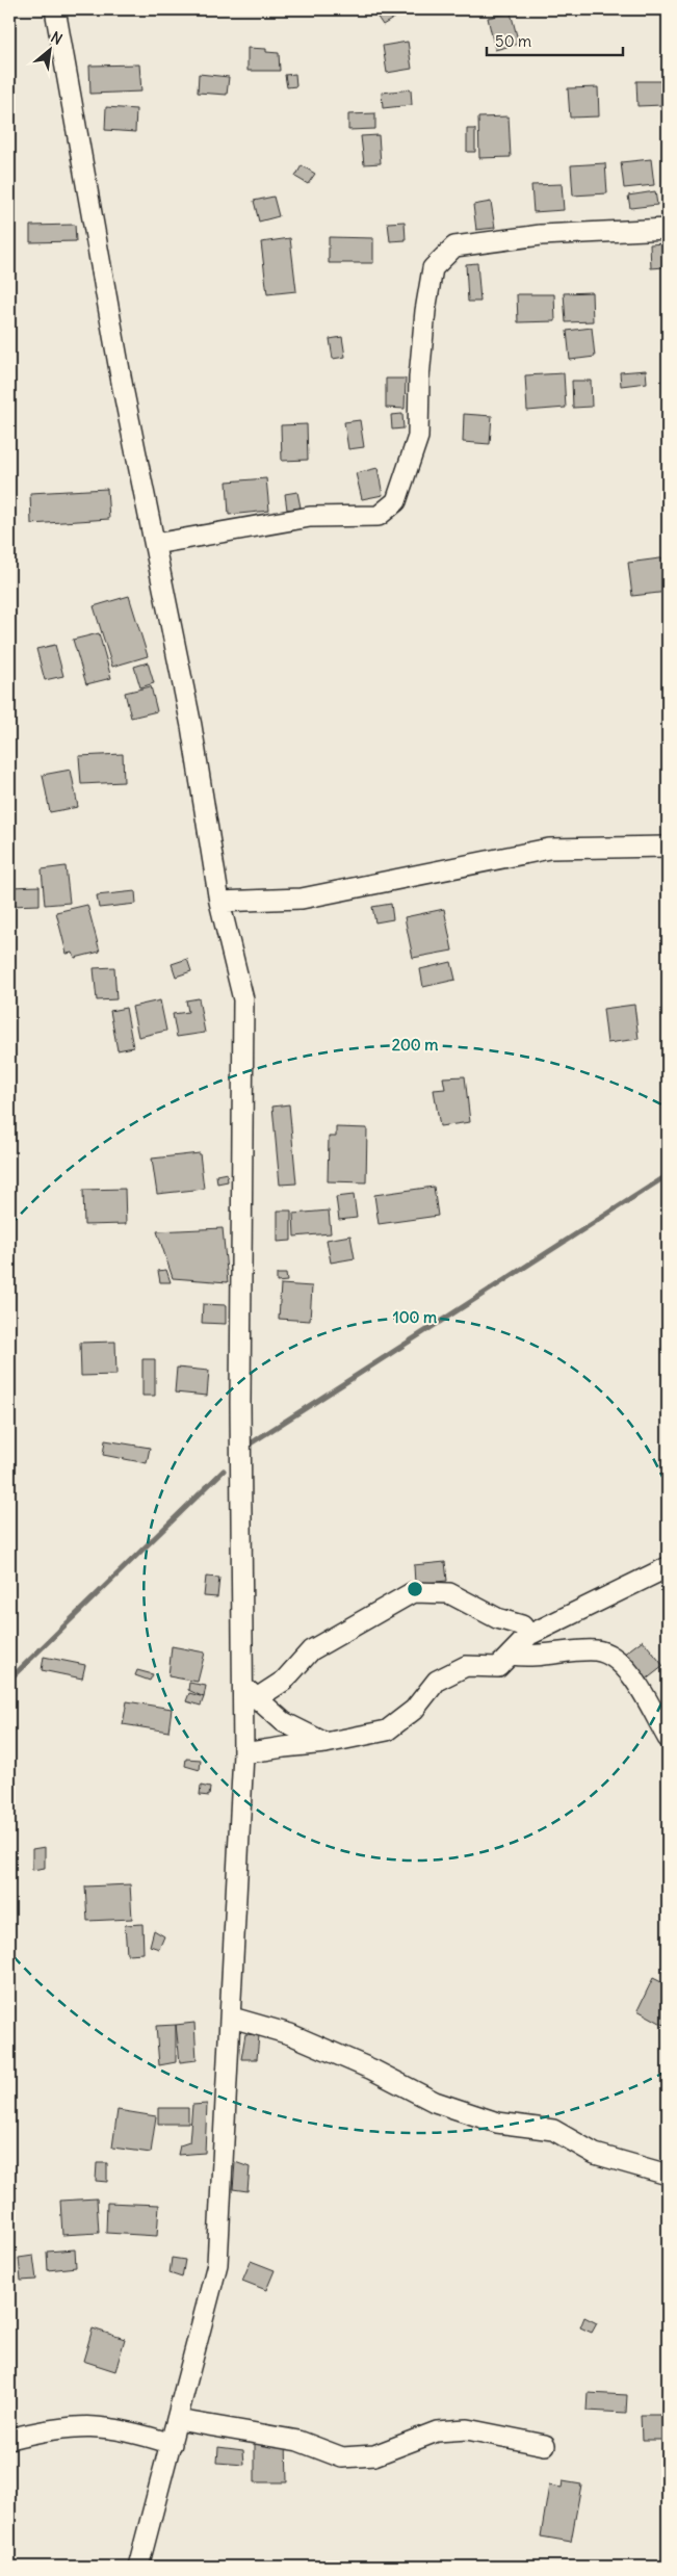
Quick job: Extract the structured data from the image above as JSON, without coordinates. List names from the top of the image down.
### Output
{
  "scale_bar": "50 m",
  "north": "top right",
  "rings": ["200 m", "100 m"]
}
